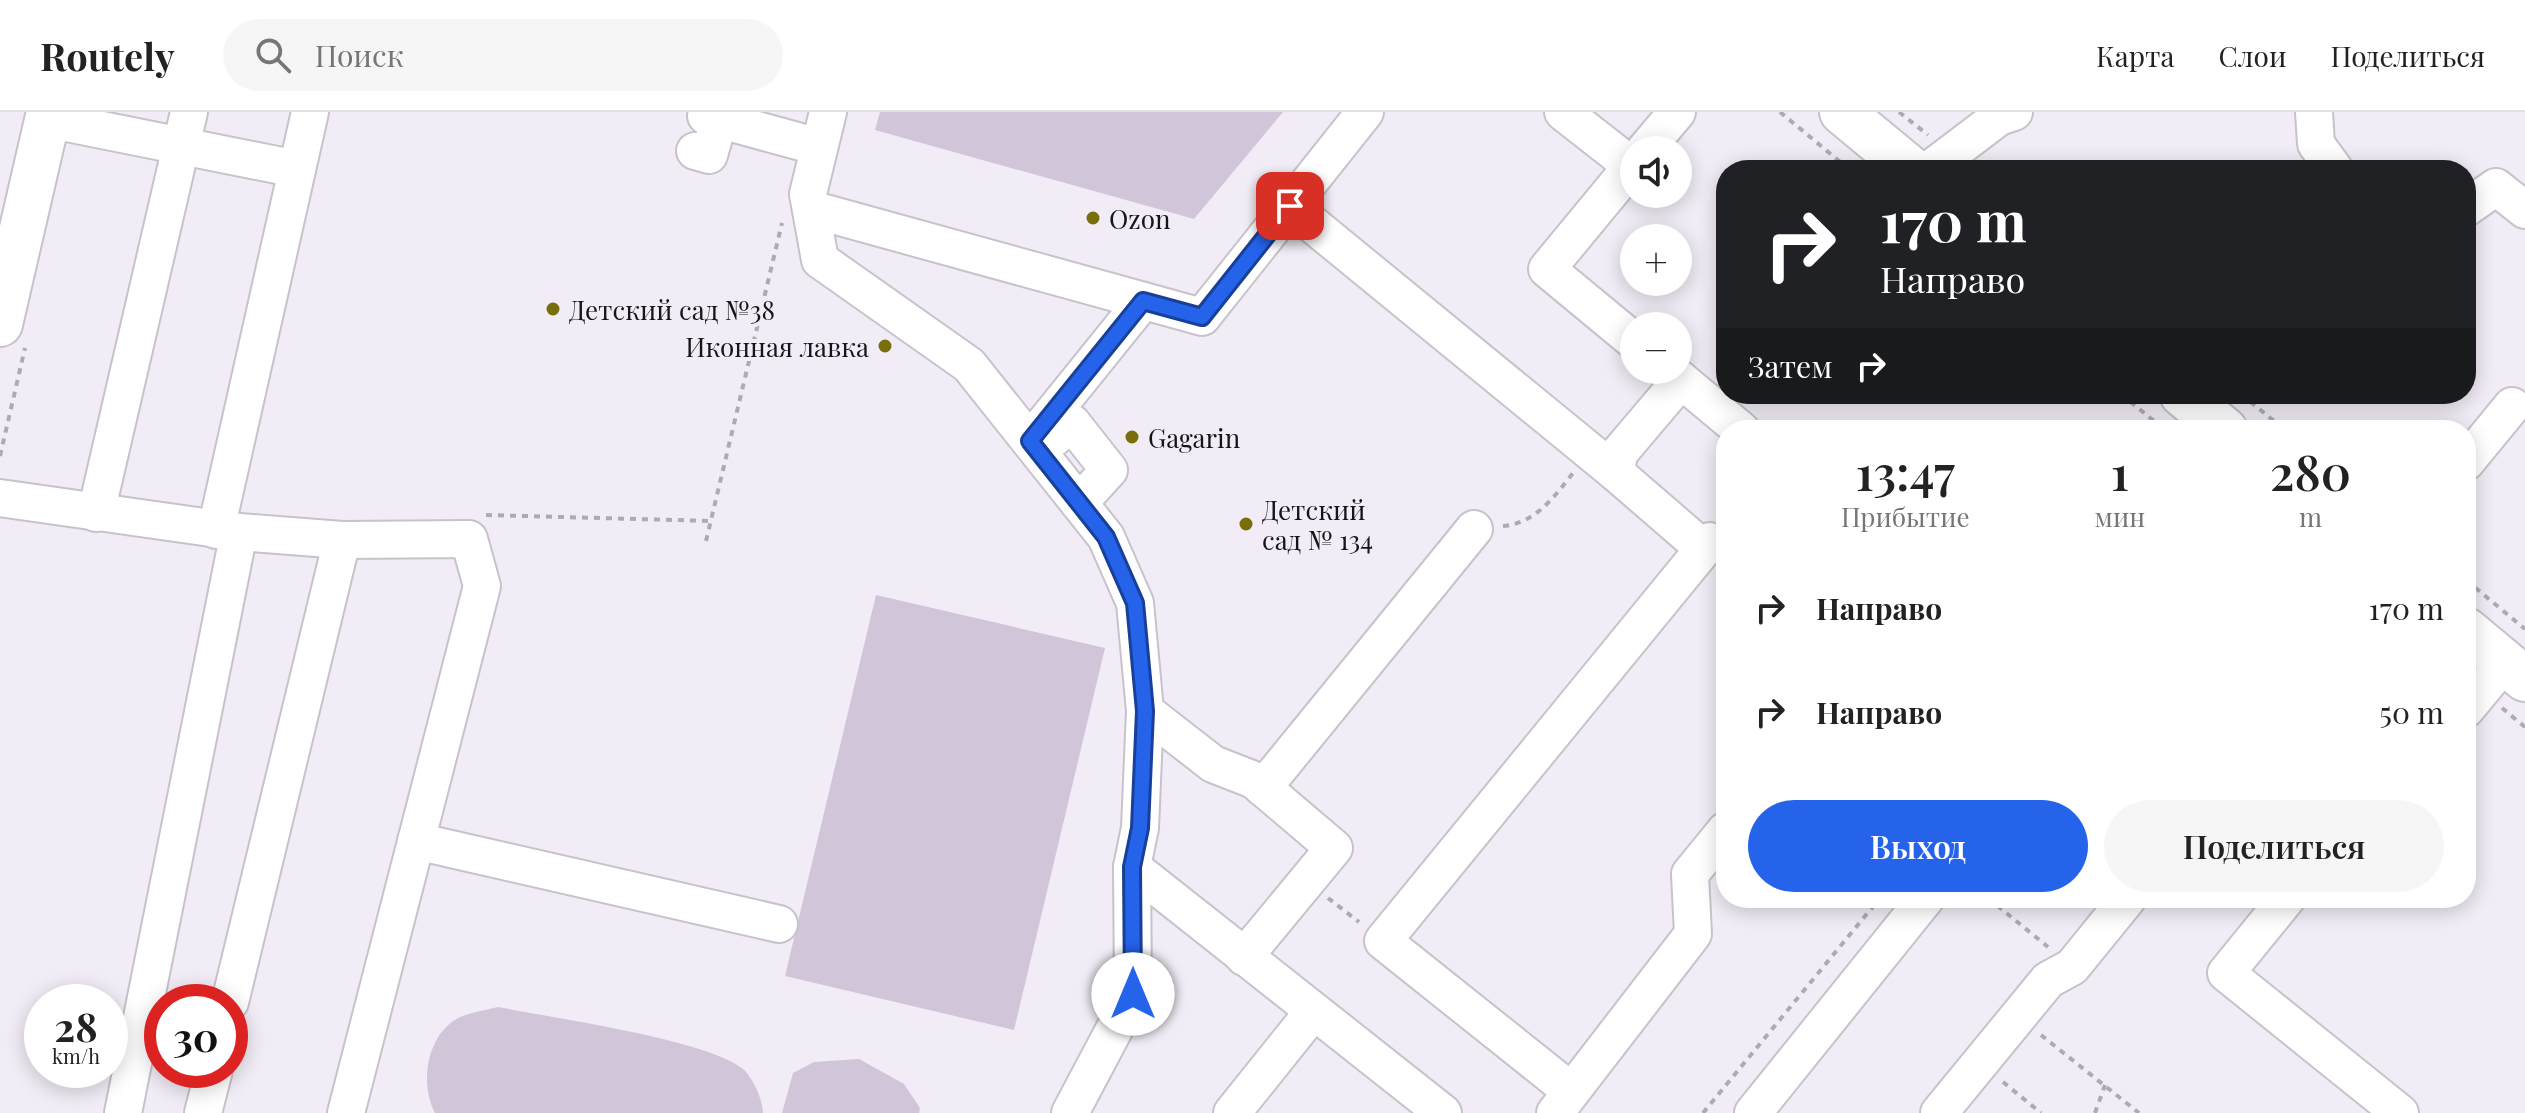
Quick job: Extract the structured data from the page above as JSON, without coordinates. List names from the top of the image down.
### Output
{
  "places": [
    "Ozon",
    "Детский сад №38",
    "Иконная лавка",
    "Gagarin",
    "Детский сад № 134"
  ],
  "page": {
    "header": "Routely",
    "search": "Поиск",
    "nav": ["Карта", "Слои", "Поделиться"],
    "map_buttons": ["+", "−"],
    "turn": ["170 m", "Направо"],
    "then": "Затем",
    "eta": [
      "13:47",
      "Прибытие",
      "1",
      "мин",
      "280",
      "m"
    ],
    "list": [
      {
        "name": "Направо",
        "value": "170 m"
      },
      {
        "name": "Направо",
        "value": "50 m"
      }
    ],
    "buttons": ["Выход", "Поделиться"],
    "speed": "28 km/h",
    "limit": "30"
  }
}
